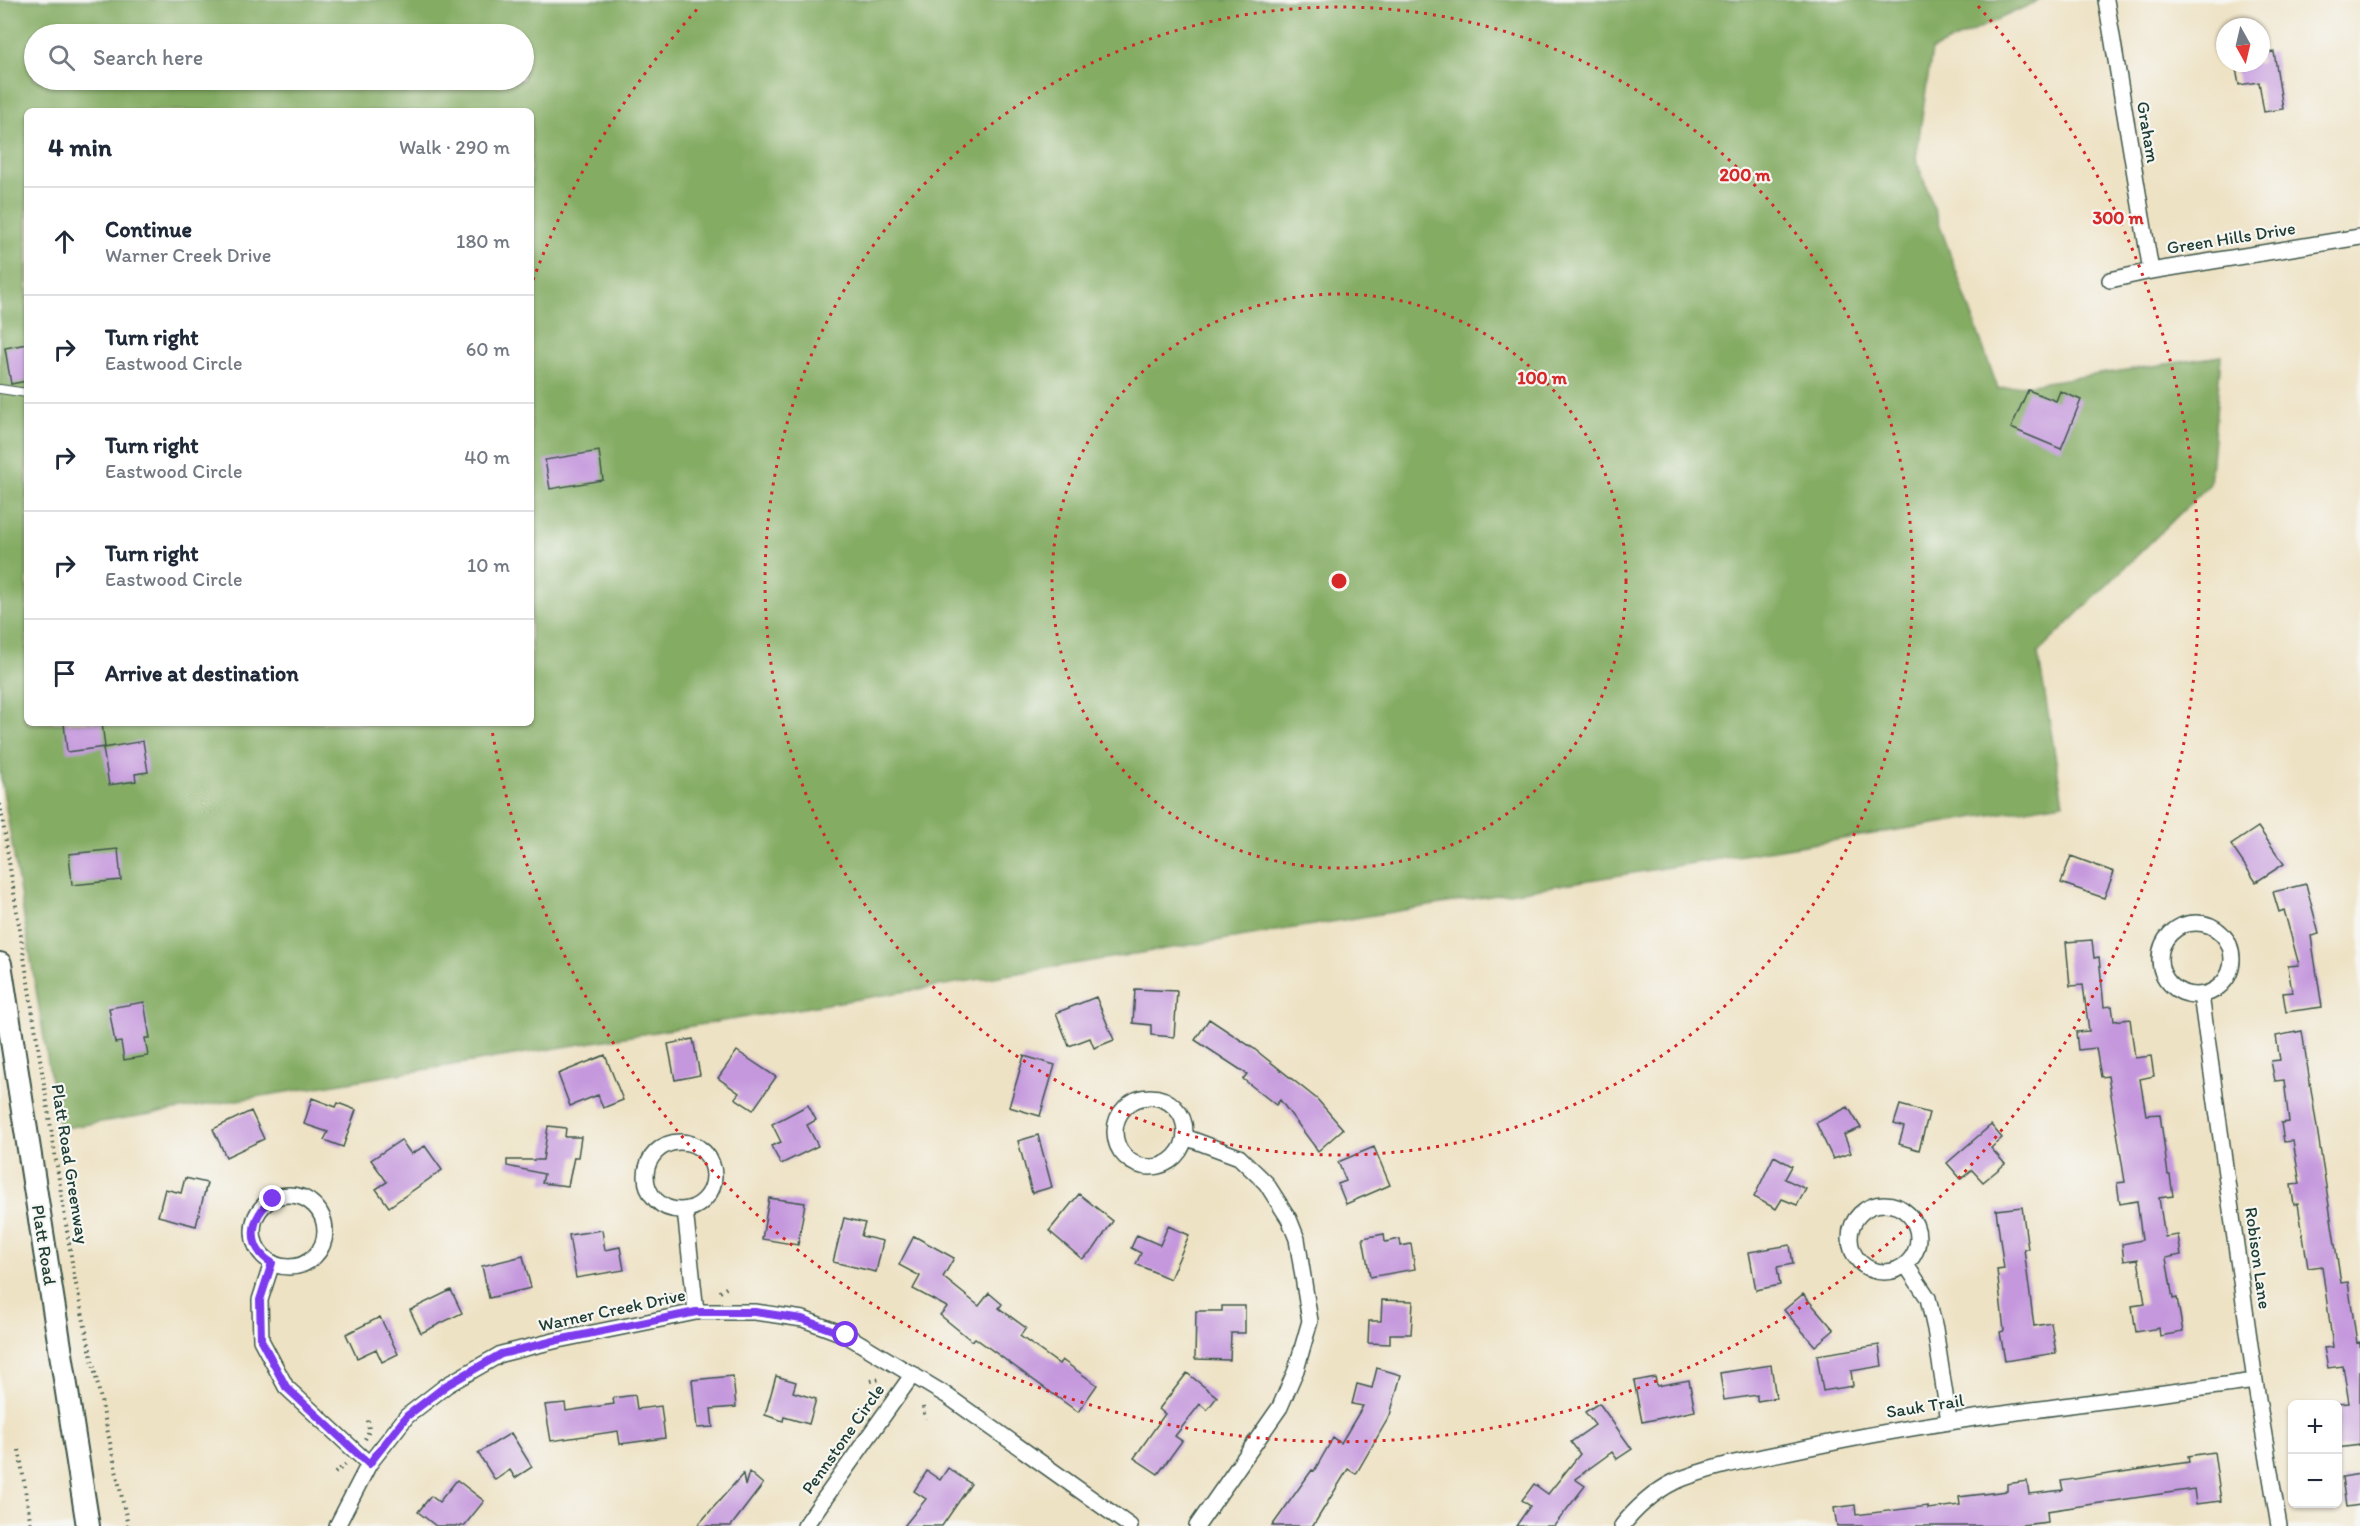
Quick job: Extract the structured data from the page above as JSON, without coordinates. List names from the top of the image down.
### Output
{
  "streets": {
    "main road": ["Platt Road"],
    "street": [
      "Graham",
      "Green Hills Drive",
      "Robison Lane",
      "Warner Creek Drive",
      "Sauk Trail",
      "Pennstone Circle"
    ],
    "path": ["Platt Road Greenway"]
  },
  "crossings": [
    ["Graham", "Green Hills Drive"],
    ["Robison Lane", "Sauk Trail"],
    ["Warner Creek Drive", "Pennstone Circle"]
  ],
  "north": "bottom",
  "page": {
    "search": "Search here",
    "heading": ["4 min", "Walk · 290 m"],
    "list": [
      ["Continue", "Warner Creek Drive", "180 m"],
      ["Turn right", "Eastwood Circle", "60 m"],
      ["Turn right", "Eastwood Circle", "40 m"],
      ["Turn right", "Eastwood Circle", "10 m"],
      "Arrive at destination"
    ],
    "map_buttons": ["+", "−"]
  },
  "rings": ["200 m", "300 m", "100 m"]
}
